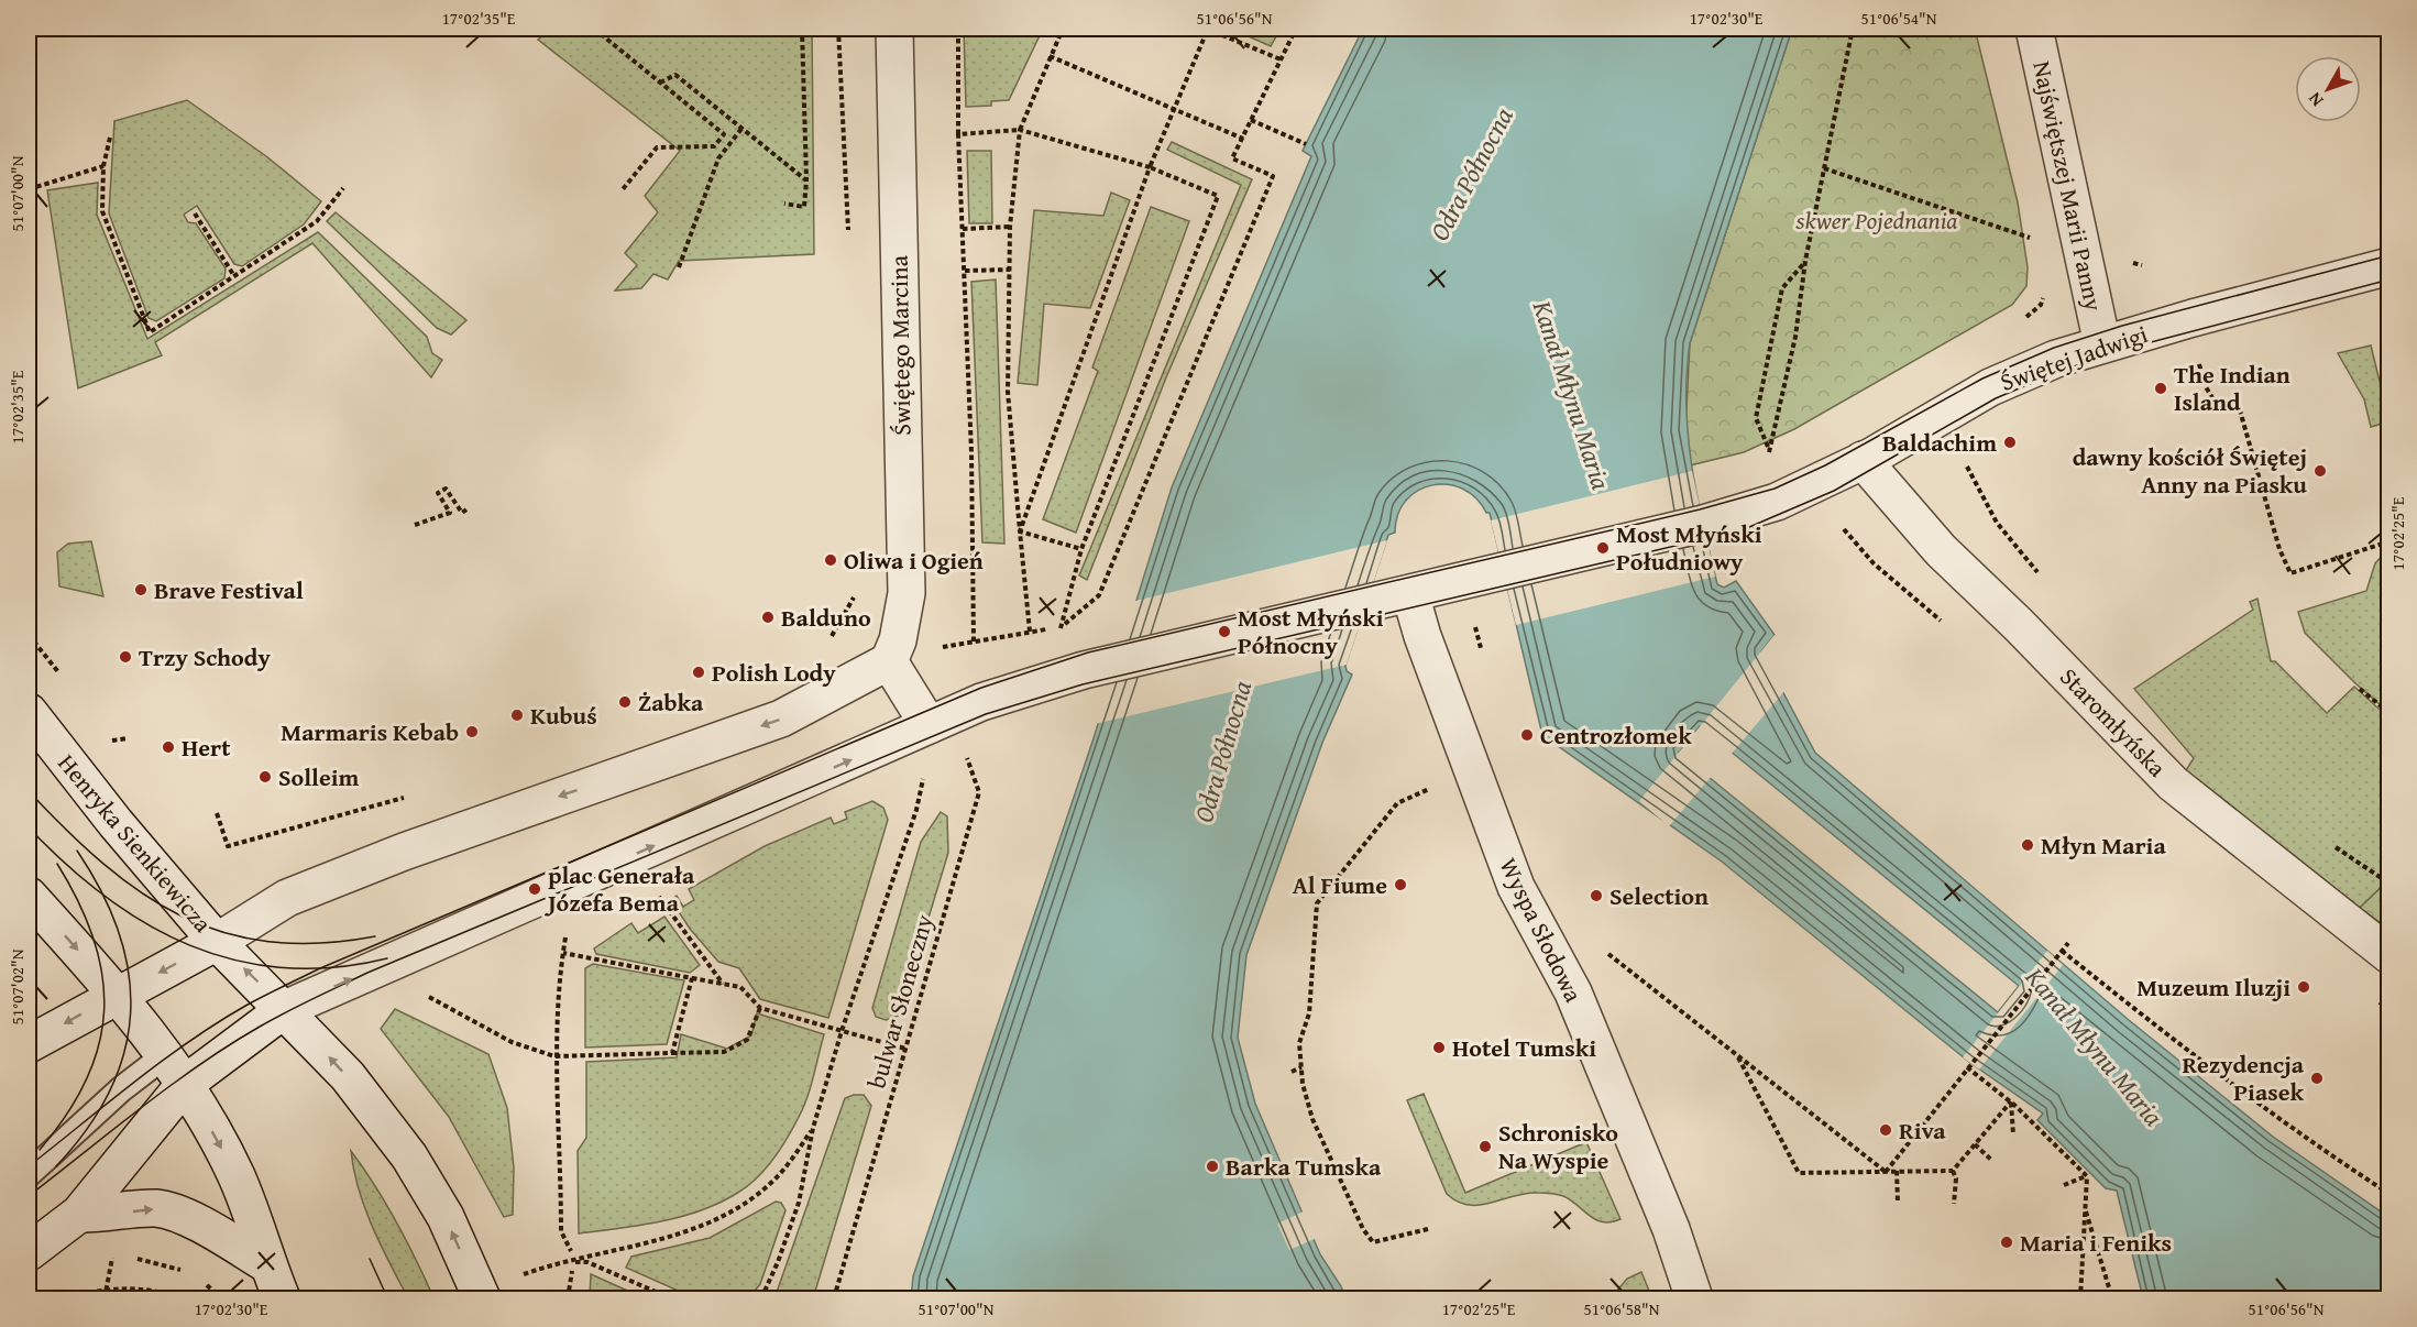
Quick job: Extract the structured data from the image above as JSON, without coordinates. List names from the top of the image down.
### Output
{
  "streets": {
    "street": [
      "Najświętszej Marii Panny",
      "Świętego Marcina",
      "Świętej Jadwigi",
      "Staromłyńska",
      "Henryka Sienkiewicza",
      "Wyspa Słodowa"
    ],
    "path": ["bulwar Słoneczny"]
  },
  "crossings": [
    ["Najświętszej Marii Panny", "Świętej Jadwigi"],
    ["Świętej Jadwigi", "Staromłyńska"],
    ["Świętej Jadwigi", "Wyspa Słodowa"]
  ],
  "water": ["Odra Północna", "Kanał Młynu Maria"],
  "parks": ["skwer Pojednania"],
  "places": [
    "The Indian Island",
    "Baldachim",
    "dawny kościół Świętej Anny na Piasku",
    "Most Młyński Południowy",
    "Oliwa i Ogień",
    "Brave Festival",
    "Balduno",
    "Most Młyński Północny",
    "Trzy Schody",
    "Polish Lody",
    "Żabka",
    "Kubuś",
    "Marmaris Kebab",
    "Centrozłomek",
    "Hert",
    "Solleim",
    "Młyn Maria",
    "Al Fiume",
    "plac Generała Józefa Bema",
    "Selection",
    "Muzeum Iluzji",
    "Hotel Tumski",
    "Rezydencja Piasek",
    "Riva",
    "Schronisko Na Wyspie",
    "Barka Tumska",
    "Maria i Feniks"
  ],
  "north": "bottom left",
  "coordinates": [
    "17°02'35\"E",
    "51°06'56\"N",
    "17°02'30\"E",
    "51°06'54\"N",
    "51°07'00\"N",
    "17°02'25\"E",
    "51°07'02\"N",
    "51°06'58\"N"
  ]
}
